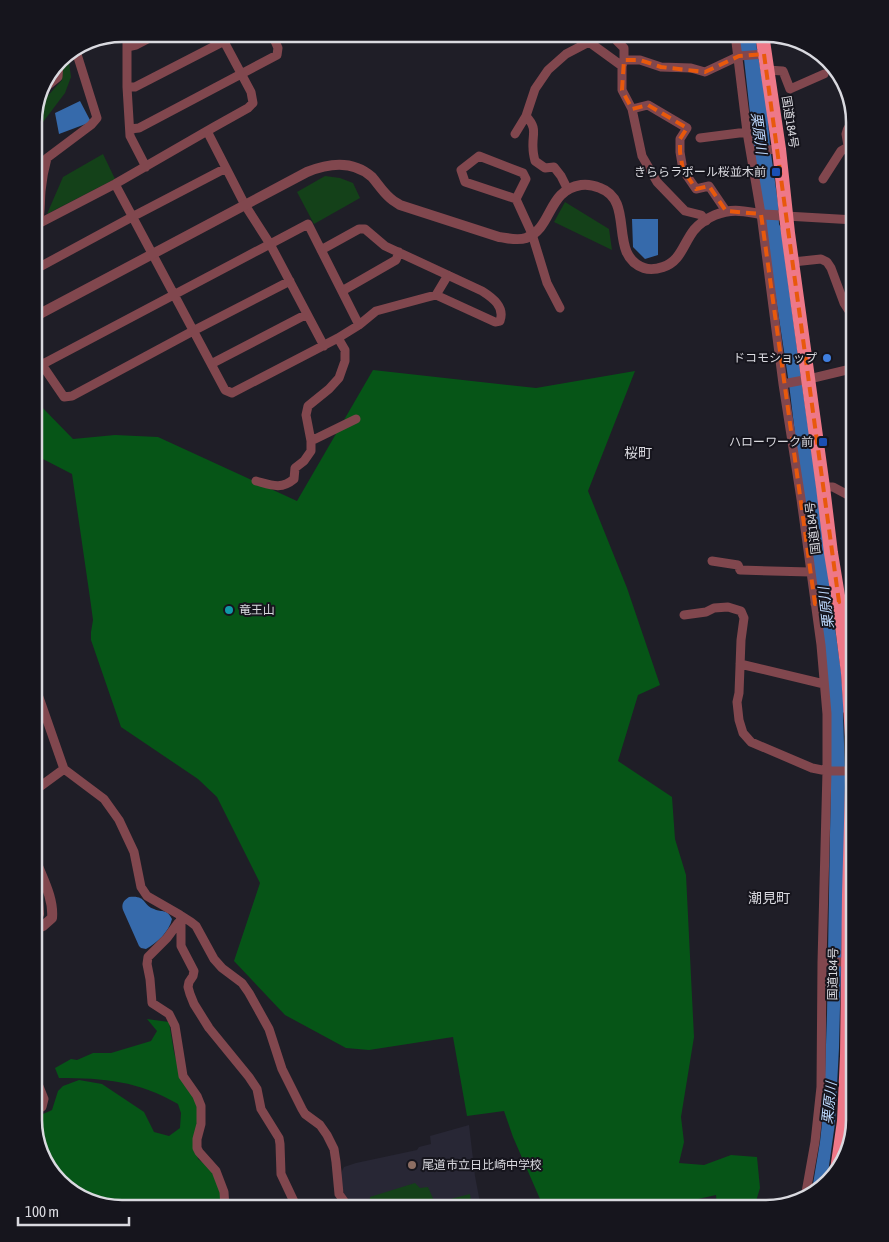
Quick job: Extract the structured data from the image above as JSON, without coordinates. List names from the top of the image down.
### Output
{
  "streets": {
    "highway": ["国道184号"]
  },
  "districts": ["桜町", "潮見町"],
  "water": ["栗原川"],
  "places": {
    "transit": ["きららラポール桜並木前", "ハローワーク前"],
    "other": ["ドコモショップ", "竜王山", "尾道市立日比崎中学校"]
  },
  "scale_bar": "100 m"
}
